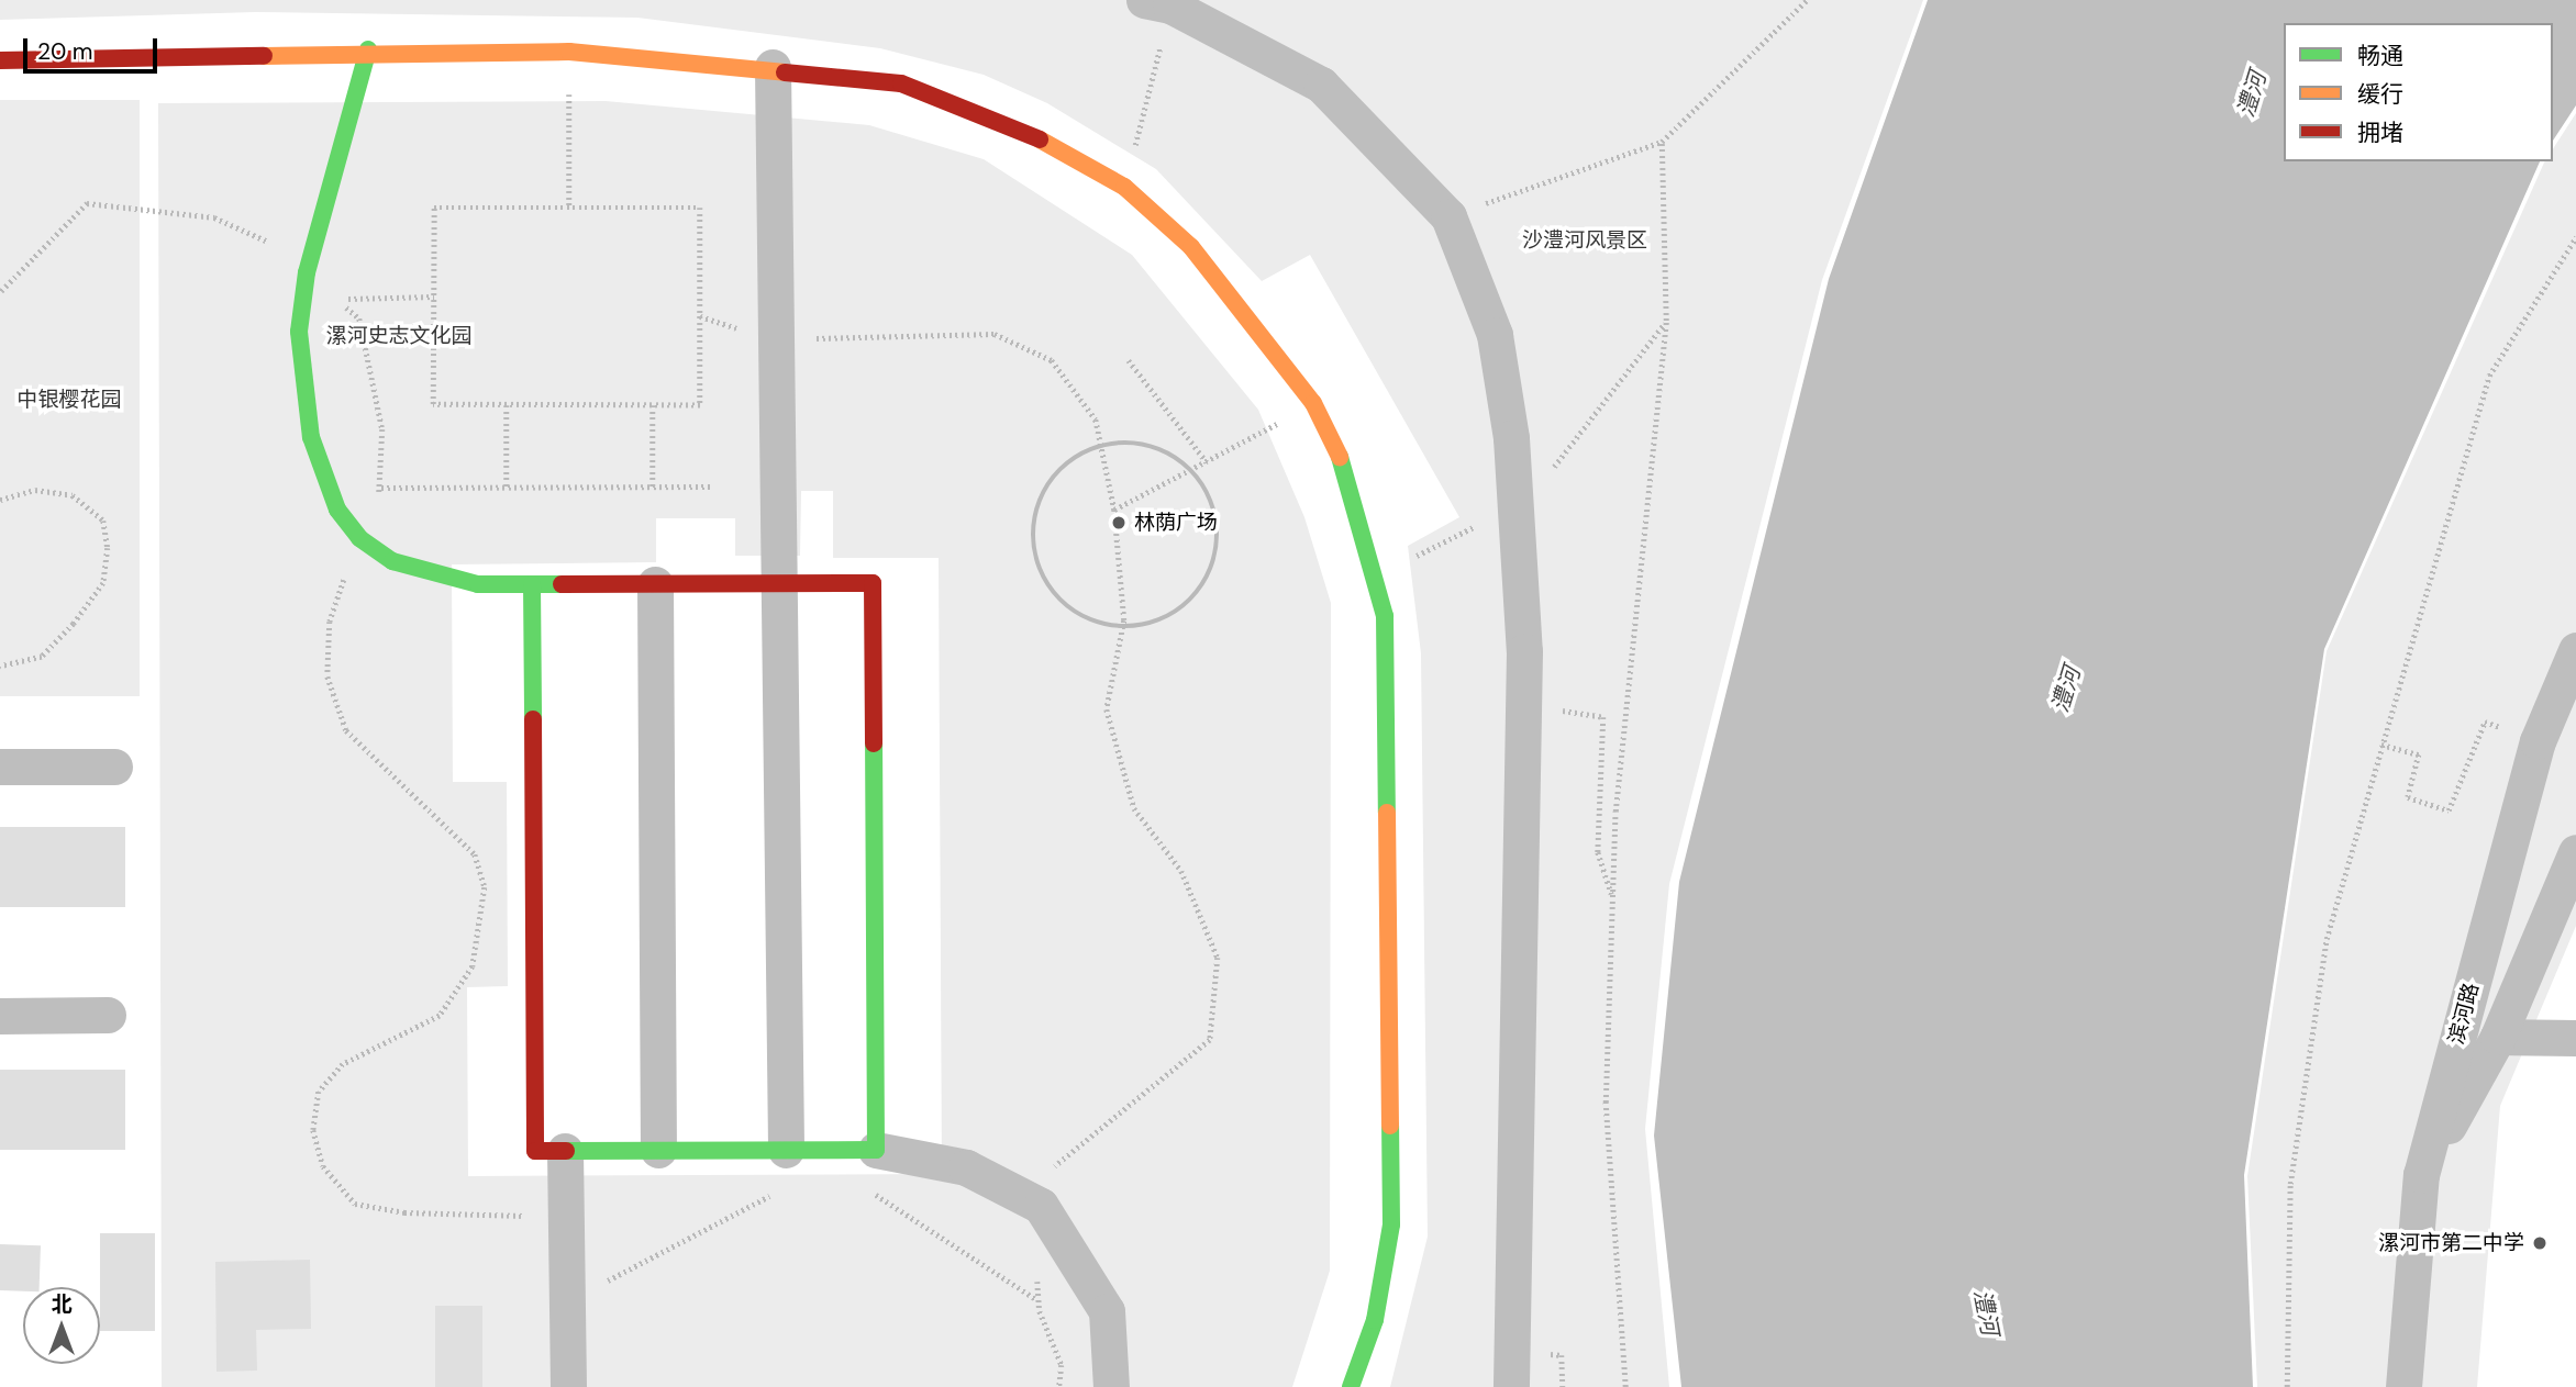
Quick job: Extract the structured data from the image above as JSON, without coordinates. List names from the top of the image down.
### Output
{
  "streets": {
    "street": ["滨河路"]
  },
  "water": ["澧河"],
  "parks": ["沙澧河风景区", "漯河史志文化园", "中银樱花园"],
  "places": ["林荫广场", "漯河市第二中学"],
  "legend": ["畅通", "缓行", "拥堵"],
  "scale_bar": "20 m",
  "north": "top"
}
